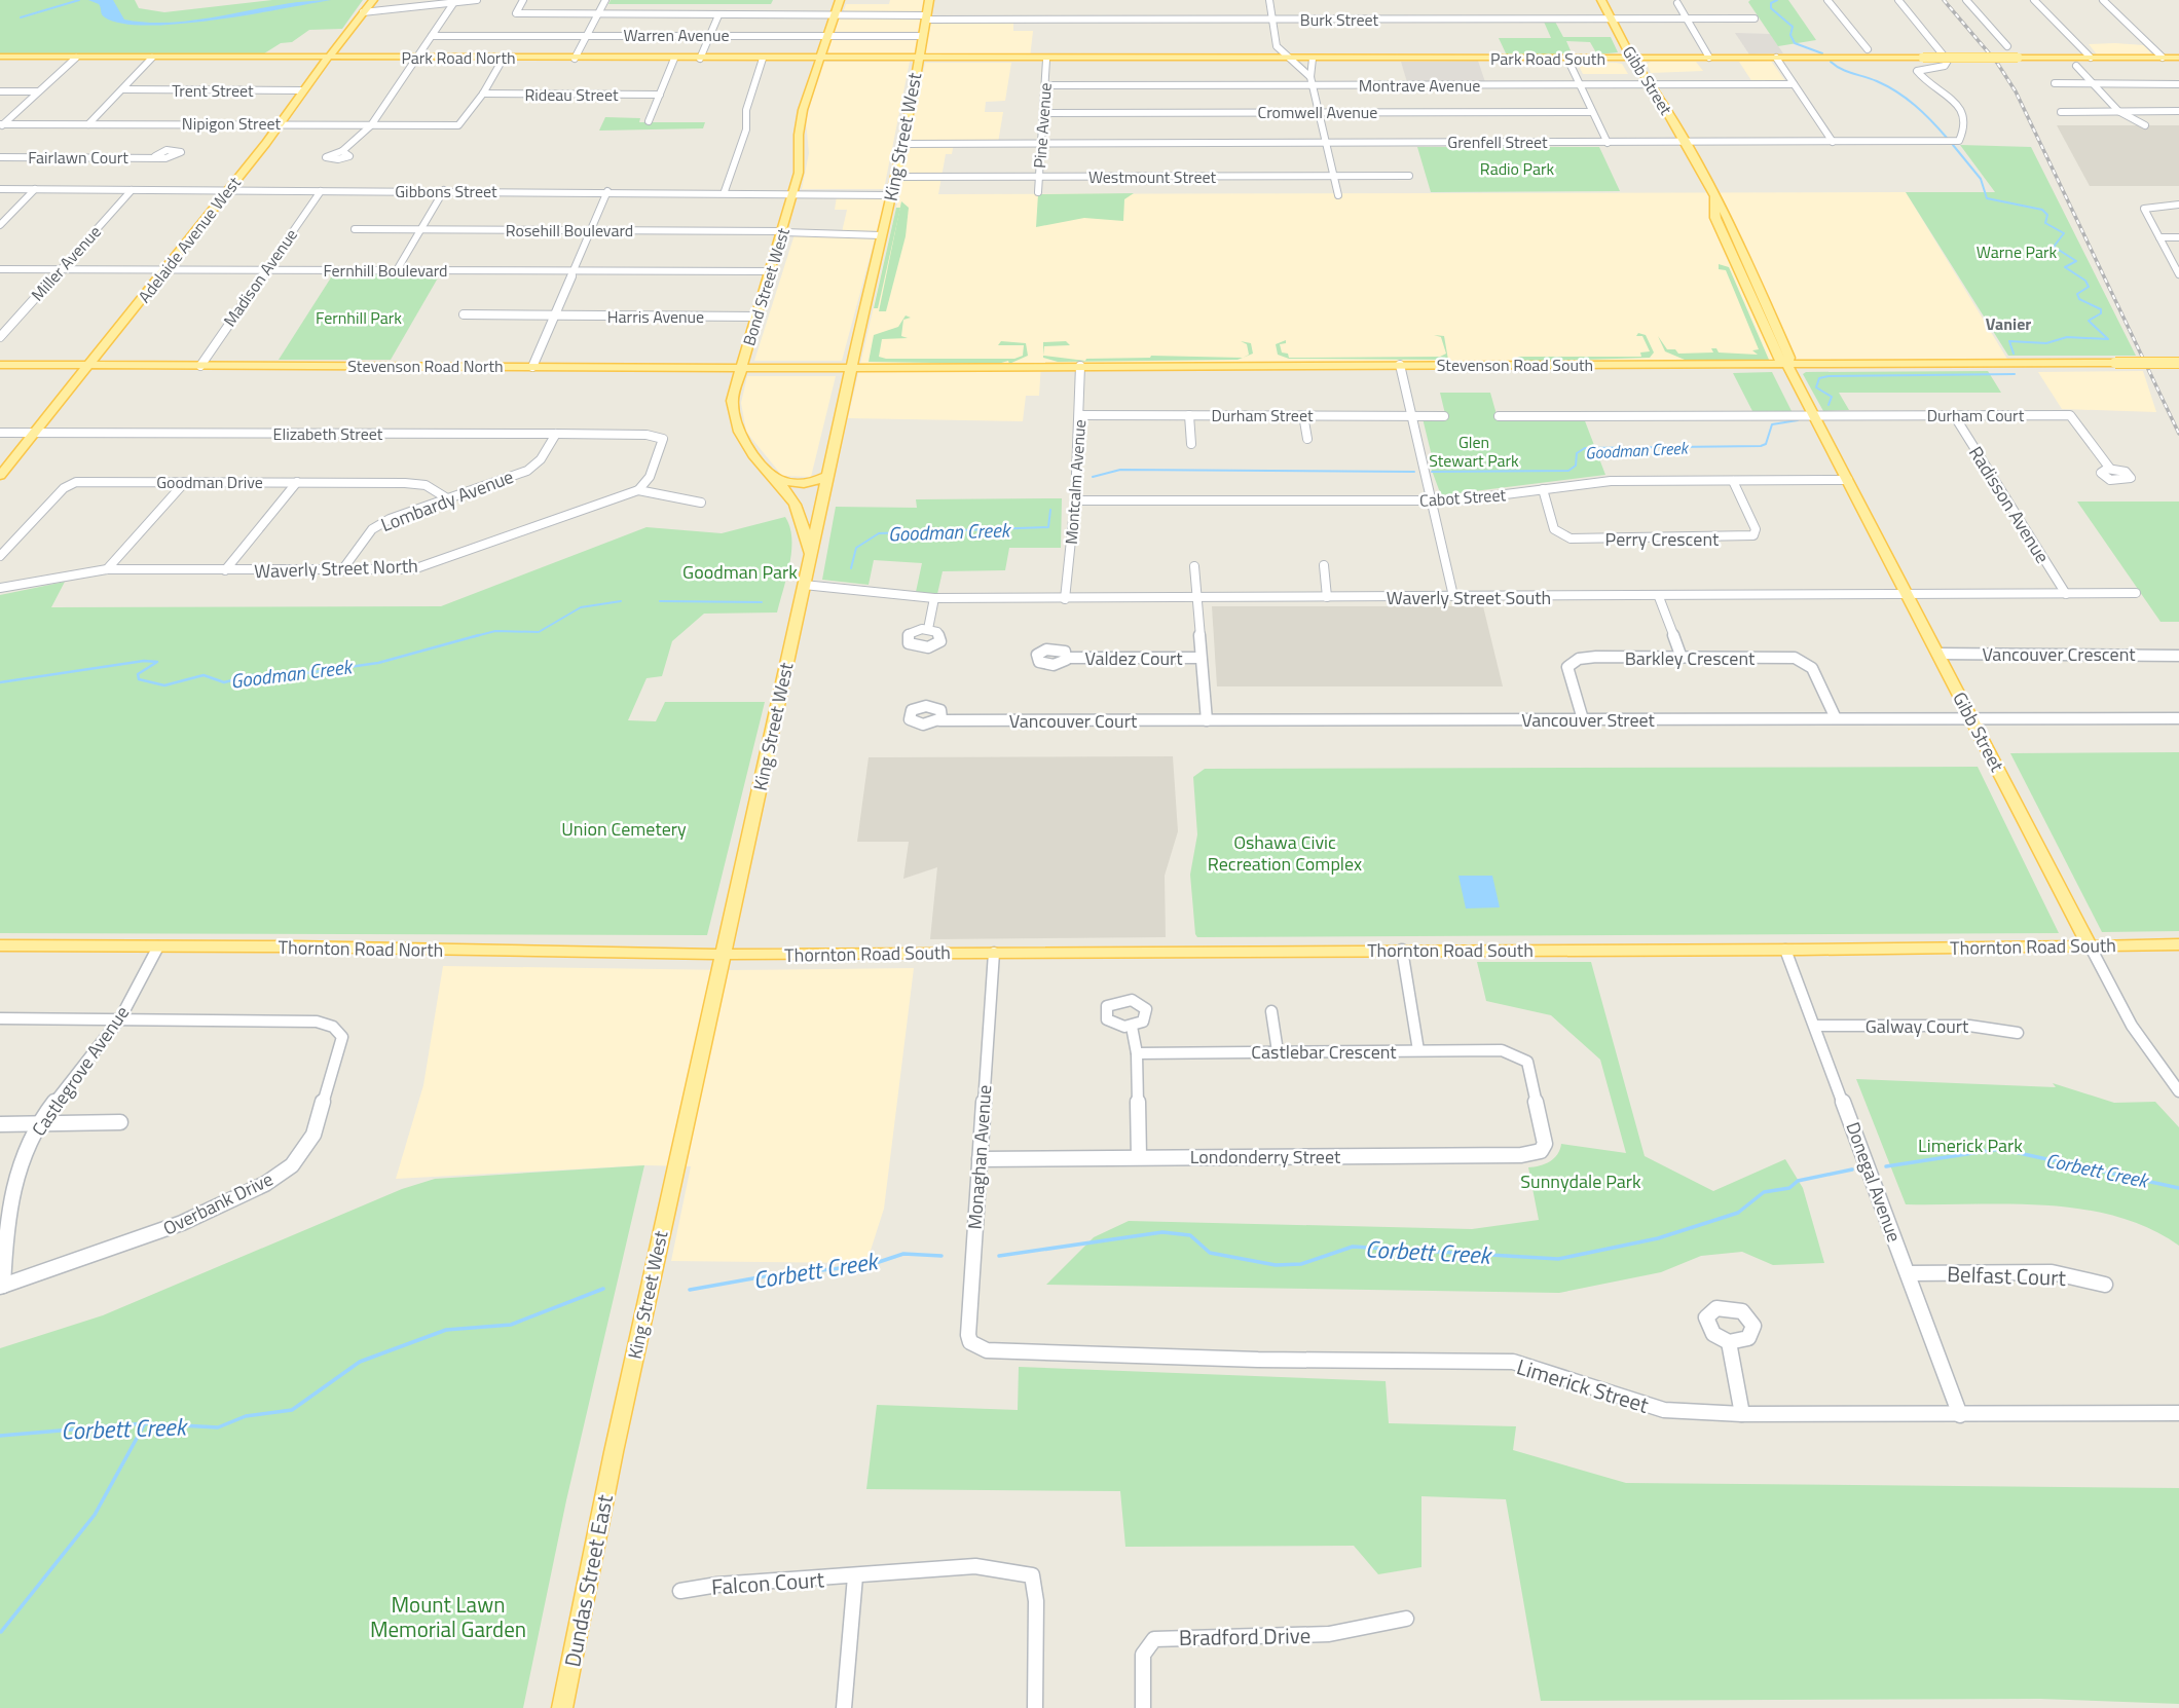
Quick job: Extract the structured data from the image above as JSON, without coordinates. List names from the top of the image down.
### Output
{
  "streets": {
    "main road": [
      "Park Road North",
      "Park Road South",
      "Gibb Street",
      "King Street West",
      "Adelaide Avenue West",
      "Bond Street West",
      "Stevenson Road South",
      "Stevenson Road North",
      "Thornton Road South",
      "Thornton Road North",
      "Dundas Street East"
    ],
    "street": [
      "Burk Street",
      "Warren Avenue",
      "Montrave Avenue",
      "Trent Street",
      "Rideau Street",
      "Cromwell Avenue",
      "Nipigon Street",
      "Pine Avenue",
      "Grenfell Street",
      "Fairlawn Court",
      "Westmount Street",
      "Gibbons Street",
      "Rosehill Boulevard",
      "Miller Avenue",
      "Fernhill Boulevard",
      "Madison Avenue",
      "Harris Avenue",
      "Durham Street",
      "Durham Court",
      "Elizabeth Street",
      "Goodman Drive",
      "Montcalm Avenue",
      "Cabot Street",
      "Lombardy Avenue",
      "Radisson Avenue",
      "Perry Crescent",
      "Waverly Street North",
      "Waverly Street South",
      "Vancouver Crescent",
      "Valdez Court",
      "Barkley Crescent",
      "Vancouver Street",
      "Vancouver Court",
      "Galway Court",
      "Castlebar Crescent",
      "Castlegrove Avenue",
      "Londonderry Street",
      "Monaghan Avenue",
      "Donegal Avenue",
      "Overbank Drive",
      "Belfast Court",
      "Limerick Street",
      "Falcon Court",
      "Bradford Drive"
    ]
  },
  "crossings": [
    ["Burk Street", "Gibb Street"],
    ["Burk Street", "King Street West"],
    ["Burk Street", "Bond Street West"],
    ["Warren Avenue", "King Street West"],
    ["Warren Avenue", "Bond Street West"],
    ["Park Road North", "Park Road South"],
    ["Park Road North", "King Street West"],
    ["Park Road North", "Adelaide Avenue West"],
    ["Park Road North", "Bond Street West"],
    ["Park Road South", "Gibb Street"],
    ["Park Road South", "Pine Avenue"],
    ["Park Road South", "King Street West"],
    ["Gibb Street", "Montrave Avenue"],
    ["Gibb Street", "Grenfell Street"],
    ["Gibb Street", "Stevenson Road South"],
    ["Gibb Street", "Durham Court"],
    ["Gibb Street", "Cabot Street"],
    ["Gibb Street", "Waverly Street South"],
    ["Gibb Street", "Vancouver Crescent"],
    ["Gibb Street", "Vancouver Street"],
    ["Gibb Street", "Thornton Road South"],
    ["Montrave Avenue", "Pine Avenue"],
    ["Trent Street", "Adelaide Avenue West"],
    ["Rideau Street", "Nipigon Street"],
    ["Cromwell Avenue", "Pine Avenue"],
    ["Nipigon Street", "Adelaide Avenue West"],
    ["Pine Avenue", "Grenfell Street"],
    ["Pine Avenue", "Westmount Street"],
    ["King Street West", "Grenfell Street"],
    ["King Street West", "Westmount Street"],
    ["King Street West", "Gibbons Street"],
    ["King Street West", "Rosehill Boulevard"],
    ["King Street West", "Bond Street West"],
    ["King Street West", "Stevenson Road South"],
    ["King Street West", "Stevenson Road North"],
    ["King Street West", "Waverly Street South"],
    ["King Street West", "Thornton Road South"],
    ["King Street West", "Thornton Road North"],
    ["King Street West", "Dundas Street East"],
    ["Gibbons Street", "Adelaide Avenue West"],
    ["Gibbons Street", "Miller Avenue"],
    ["Gibbons Street", "Madison Avenue"],
    ["Gibbons Street", "Bond Street West"],
    ["Rosehill Boulevard", "Bond Street West"],
    ["Adelaide Avenue West", "Fernhill Boulevard"],
    ["Adelaide Avenue West", "Stevenson Road North"],
    ["Adelaide Avenue West", "Elizabeth Street"],
    ["Miller Avenue", "Fernhill Boulevard"],
    ["Fernhill Boulevard", "Madison Avenue"],
    ["Fernhill Boulevard", "Bond Street West"],
    ["Madison Avenue", "Stevenson Road North"],
    ["Bond Street West", "Harris Avenue"],
    ["Bond Street West", "Stevenson Road North"],
    ["Stevenson Road South", "Stevenson Road North"],
    ["Stevenson Road South", "Montcalm Avenue"],
    ["Durham Street", "Montcalm Avenue"],
    ["Durham Court", "Radisson Avenue"],
    ["Elizabeth Street", "Lombardy Avenue"],
    ["Elizabeth Street", "Waverly Street North"],
    ["Goodman Drive", "Lombardy Avenue"],
    ["Montcalm Avenue", "Cabot Street"],
    ["Montcalm Avenue", "Waverly Street South"],
    ["Cabot Street", "Perry Crescent"],
    ["Lombardy Avenue", "Waverly Street North"],
    ["Radisson Avenue", "Waverly Street South"],
    ["Barkley Crescent", "Vancouver Street"],
    ["Vancouver Street", "Vancouver Court"],
    ["Thornton Road South", "Thornton Road North"],
    ["Thornton Road South", "Monaghan Avenue"],
    ["Thornton Road South", "Donegal Avenue"],
    ["Thornton Road North", "Castlegrove Avenue"],
    ["Galway Court", "Donegal Avenue"],
    ["Castlebar Crescent", "Londonderry Street"],
    ["Castlegrove Avenue", "Overbank Drive"],
    ["Londonderry Street", "Monaghan Avenue"],
    ["Monaghan Avenue", "Limerick Street"],
    ["Donegal Avenue", "Belfast Court"],
    ["Donegal Avenue", "Limerick Street"]
  ],
  "districts": ["Vanier"],
  "water": ["Goodman Creek", "Corbett Creek"],
  "parks": [
    "Radio Park",
    "Warne Park",
    "Fernhill Park",
    "Glen Stewart Park",
    "Goodman Park",
    "Union Cemetery",
    "Oshawa Civic Recreation Complex",
    "Limerick Park",
    "Sunnydale Park",
    "Mount Lawn Memorial Garden"
  ]
}
